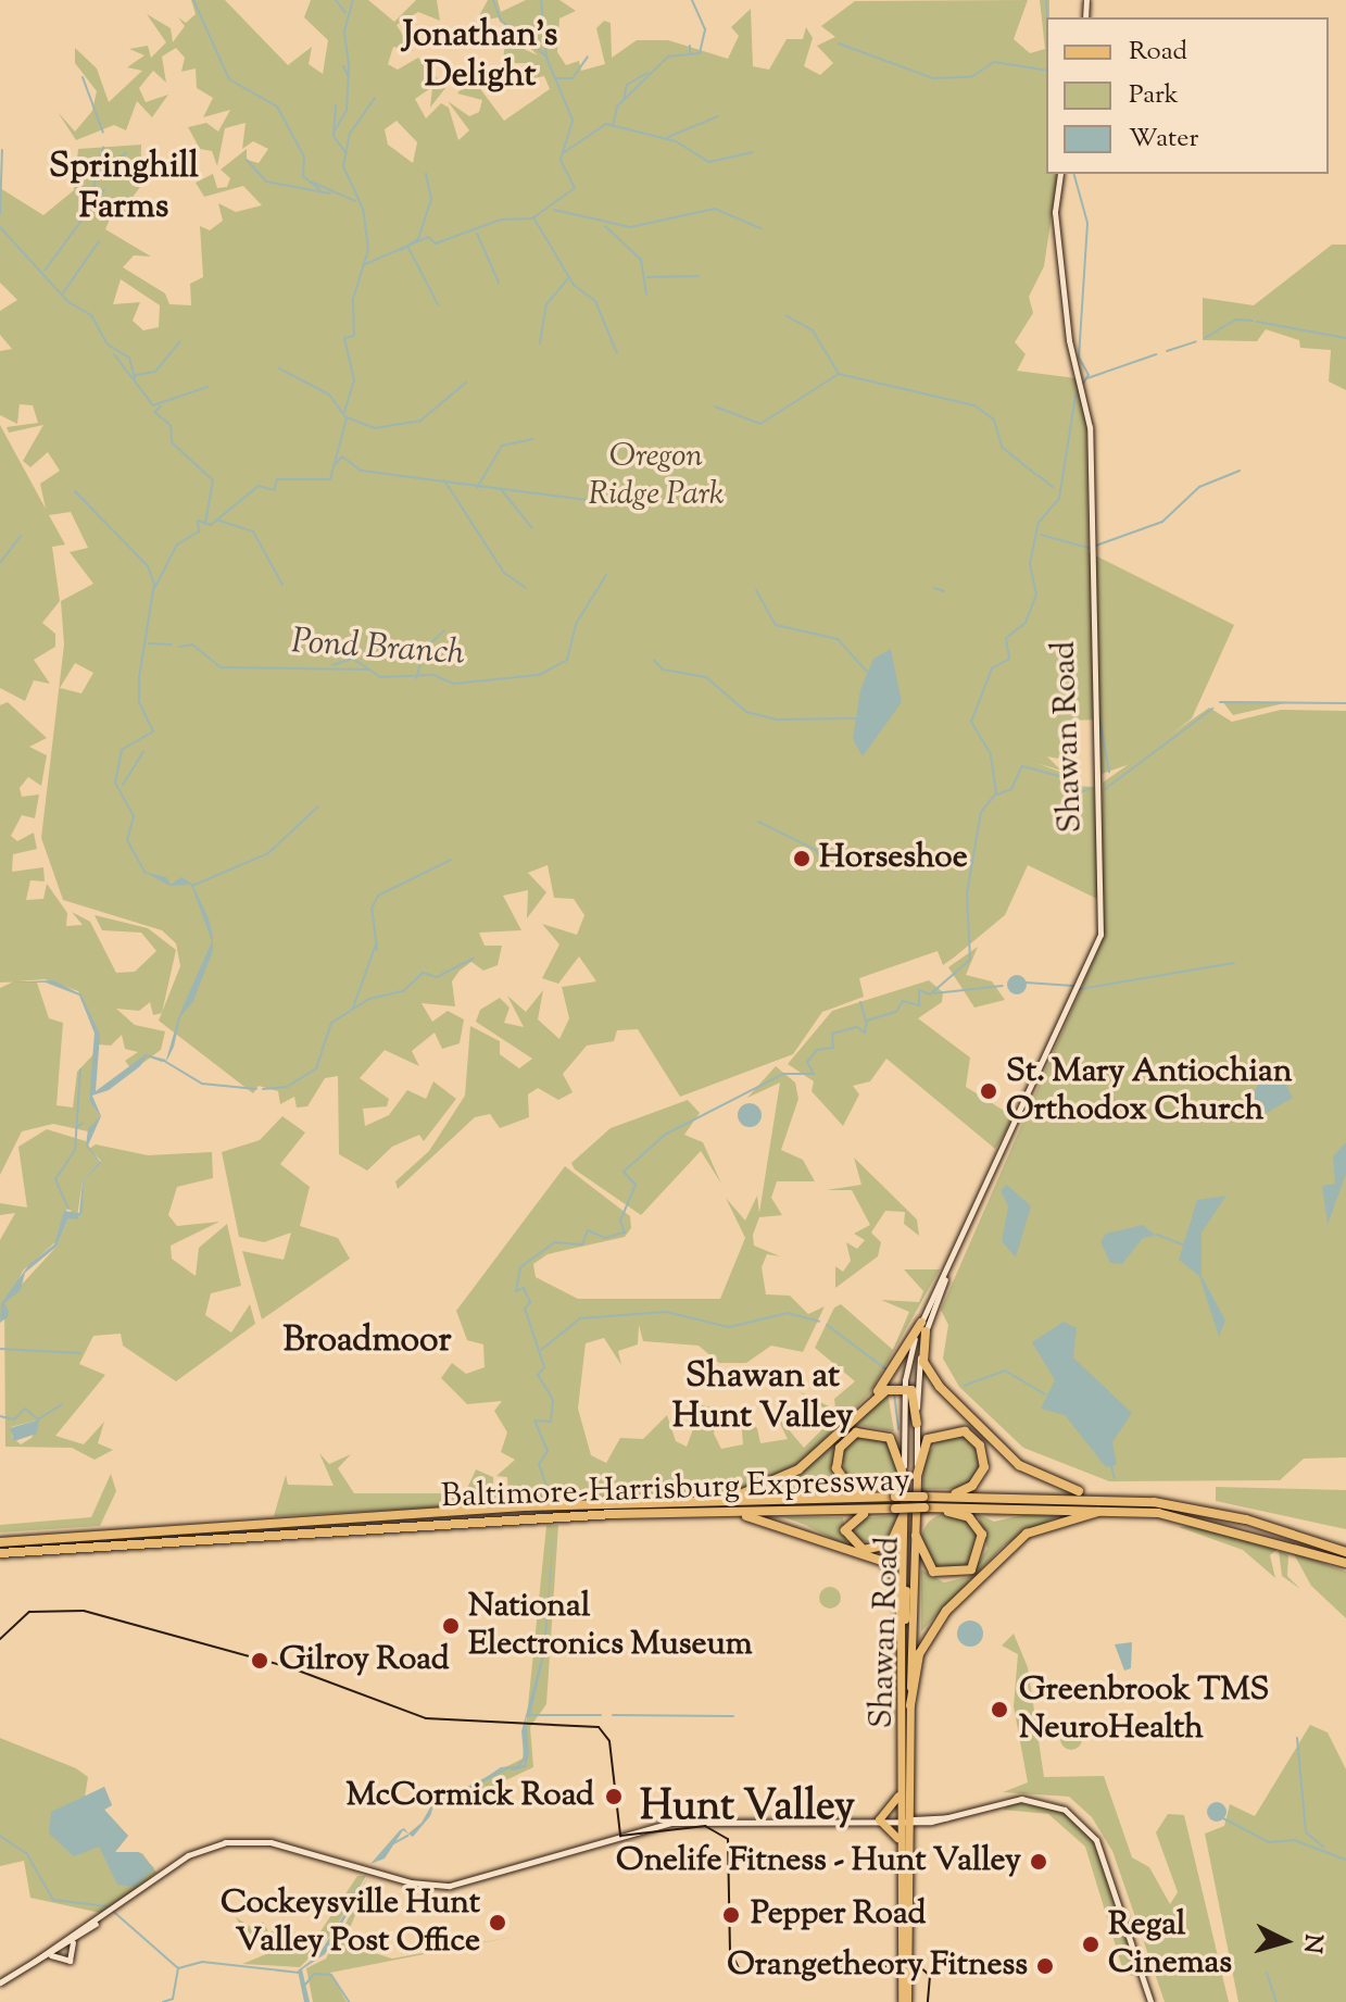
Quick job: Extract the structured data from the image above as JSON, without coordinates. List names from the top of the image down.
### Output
{
  "streets": {
    "highway": ["Baltimore-Harrisburg Expressway"],
    "main road": ["Shawan Road"]
  },
  "crossings": [
    ["Shawan Road", "Baltimore-Harrisburg Expressway"]
  ],
  "districts": [
    "Jonathan's Delight",
    "Springhill Farms",
    "Broadmoor",
    "Shawan at Hunt Valley",
    "Hunt Valley"
  ],
  "water": ["Pond Branch"],
  "parks": ["Oregon Ridge Park"],
  "places": [
    "Horseshoe",
    "St. Mary Antiochian Orthodox Church",
    "National Electronics Museum",
    "Gilroy Road",
    "Greenbrook TMS NeuroHealth",
    "McCormick Road",
    "Onelife Fitness - Hunt Valley",
    "Pepper Road",
    "Cockeysville Hunt Valley Post Office",
    "Regal Cinemas",
    "Orangetheory Fitness"
  ],
  "legend": ["Road", "Park", "Water"],
  "north": "right"
}
